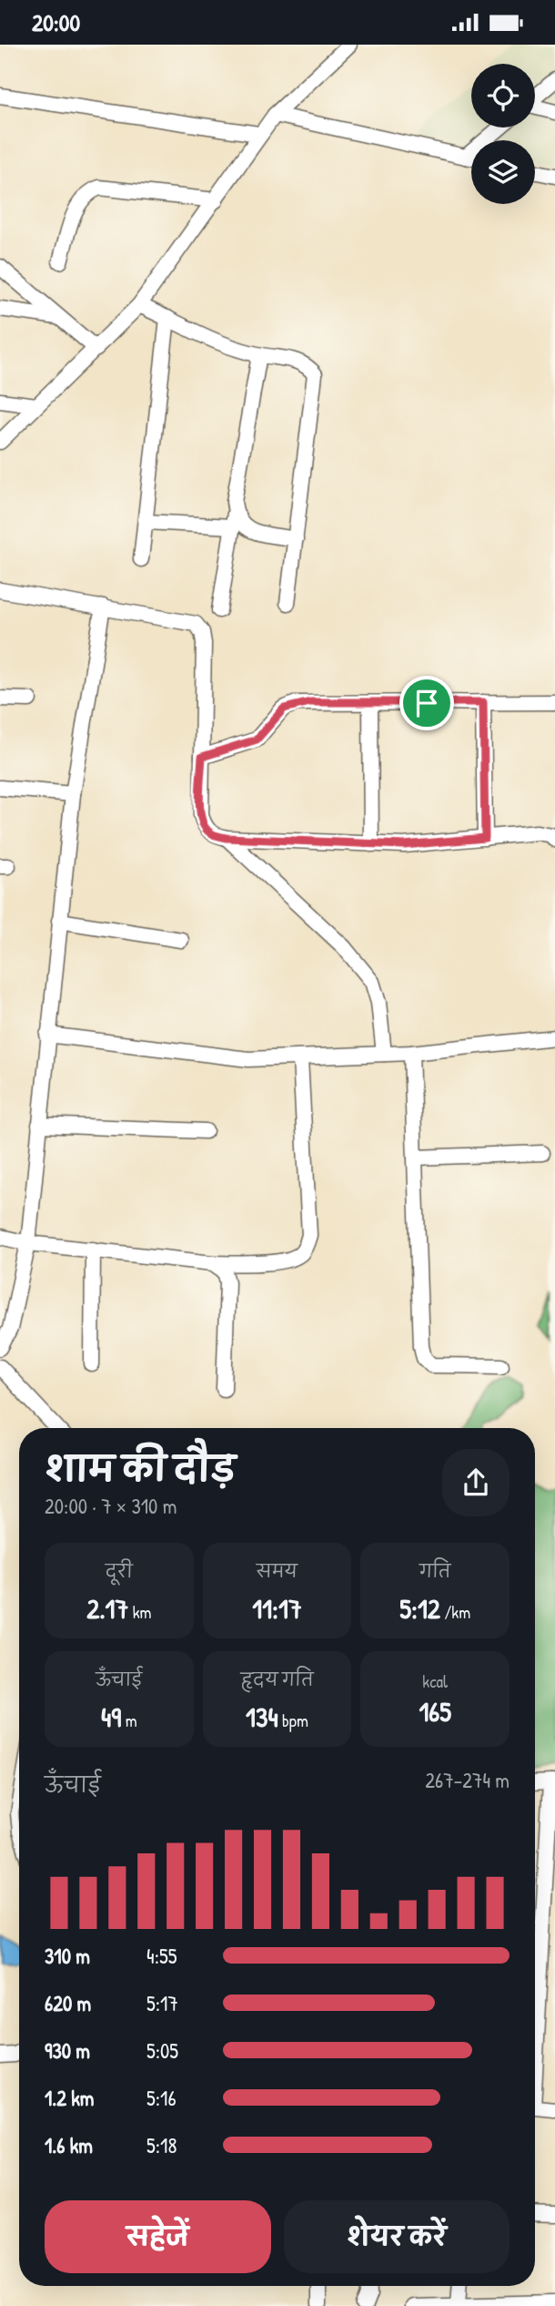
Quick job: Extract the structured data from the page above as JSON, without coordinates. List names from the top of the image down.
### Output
{
  "page": {
    "status": "20:00",
    "heading": ["शाम की दौड़", "20:00 · 7 × 310 m"],
    "stats": [
      ["दूरी", "2.17 km"],
      ["समय", "11:17"],
      ["गति", "5:12 /km"],
      ["ऊँचाई", "49 m"],
      ["हृदय गति", "134 bpm"],
      ["kcal", "165"]
    ],
    "chart": ["ऊँचाई", "267–274 m"],
    "list": [
      {
        "name": "310 m",
        "note": "4:55"
      },
      {
        "name": "620 m",
        "note": "5:17"
      },
      {
        "name": "930 m",
        "note": "5:05"
      },
      {
        "name": "1.2 km",
        "note": "5:16"
      },
      {
        "name": "1.6 km",
        "note": "5:18"
      }
    ],
    "buttons": ["सहेजें", "शेयर करें"]
  }
}
